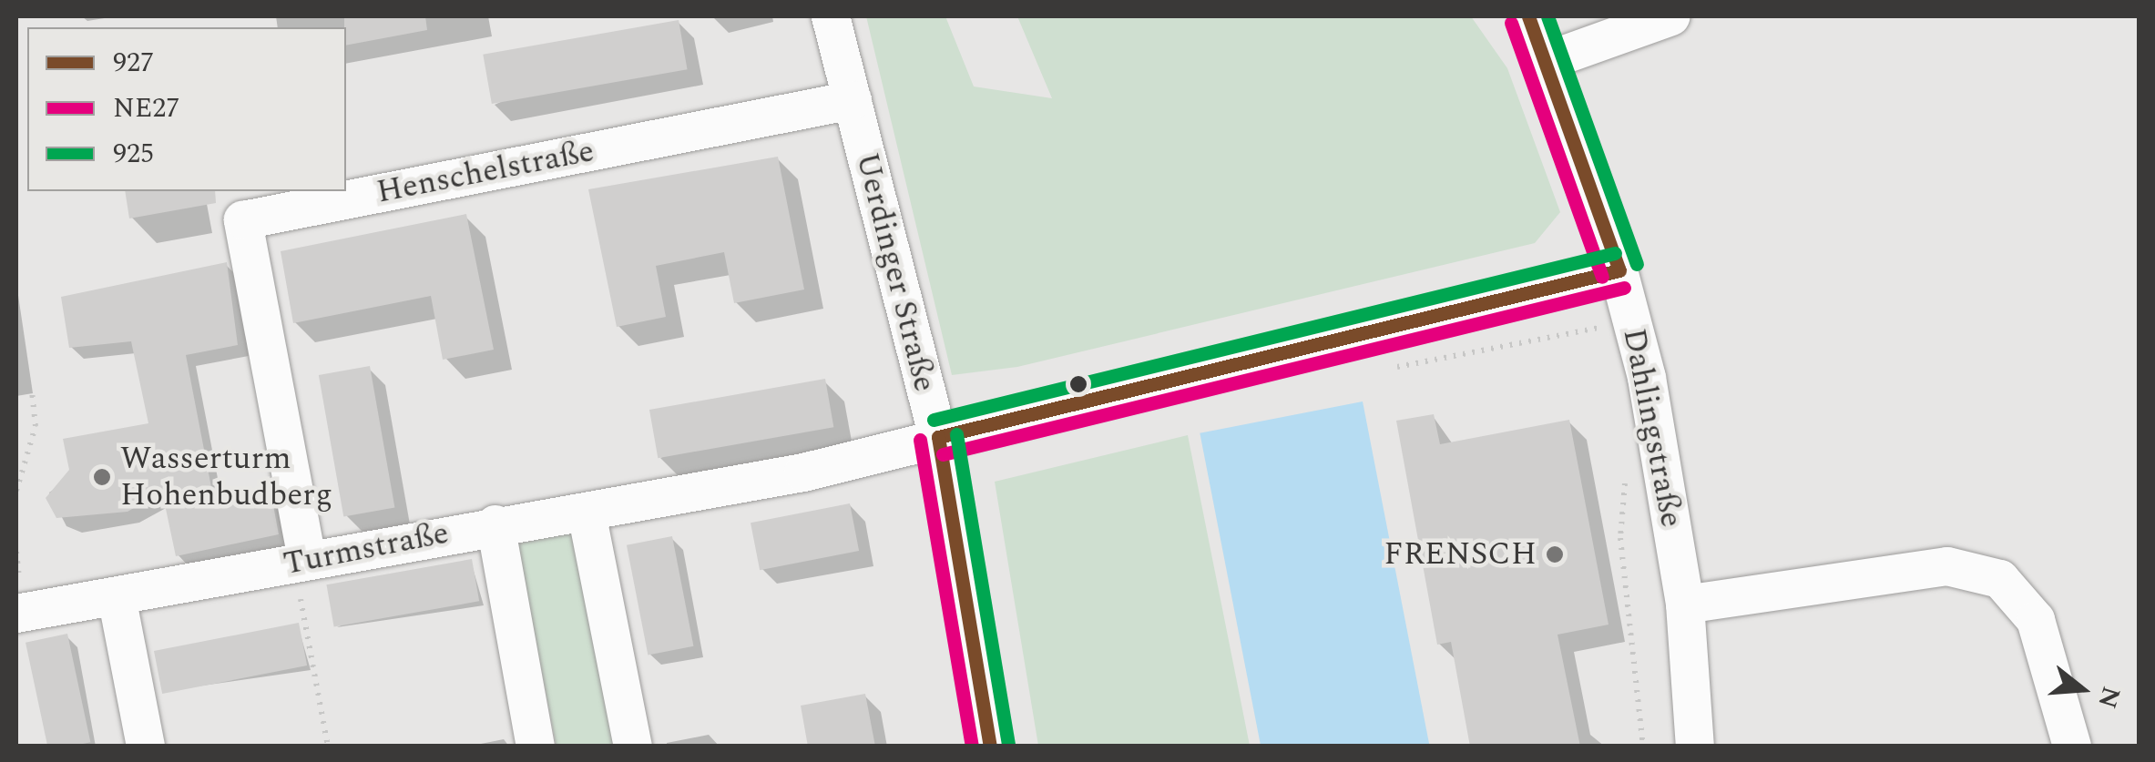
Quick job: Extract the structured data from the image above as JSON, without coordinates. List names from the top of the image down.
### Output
{
  "streets": {
    "street": [
      "Henschelstraße",
      "Uerdinger Straße",
      "Dahlingstraße",
      "Turmstraße"
    ]
  },
  "crossings": [
    ["Henschelstraße", "Uerdinger Straße"],
    ["Henschelstraße", "Turmstraße"],
    ["Uerdinger Straße", "Turmstraße"],
    ["Dahlingstraße", "Turmstraße"]
  ],
  "places": ["Wasserturm Hohenbudberg", "FRENSCH"],
  "lines": ["transit line 927", "transit line 925", "transit line NE27"],
  "legend": ["927", "NE27", "925"],
  "north": "right"
}
